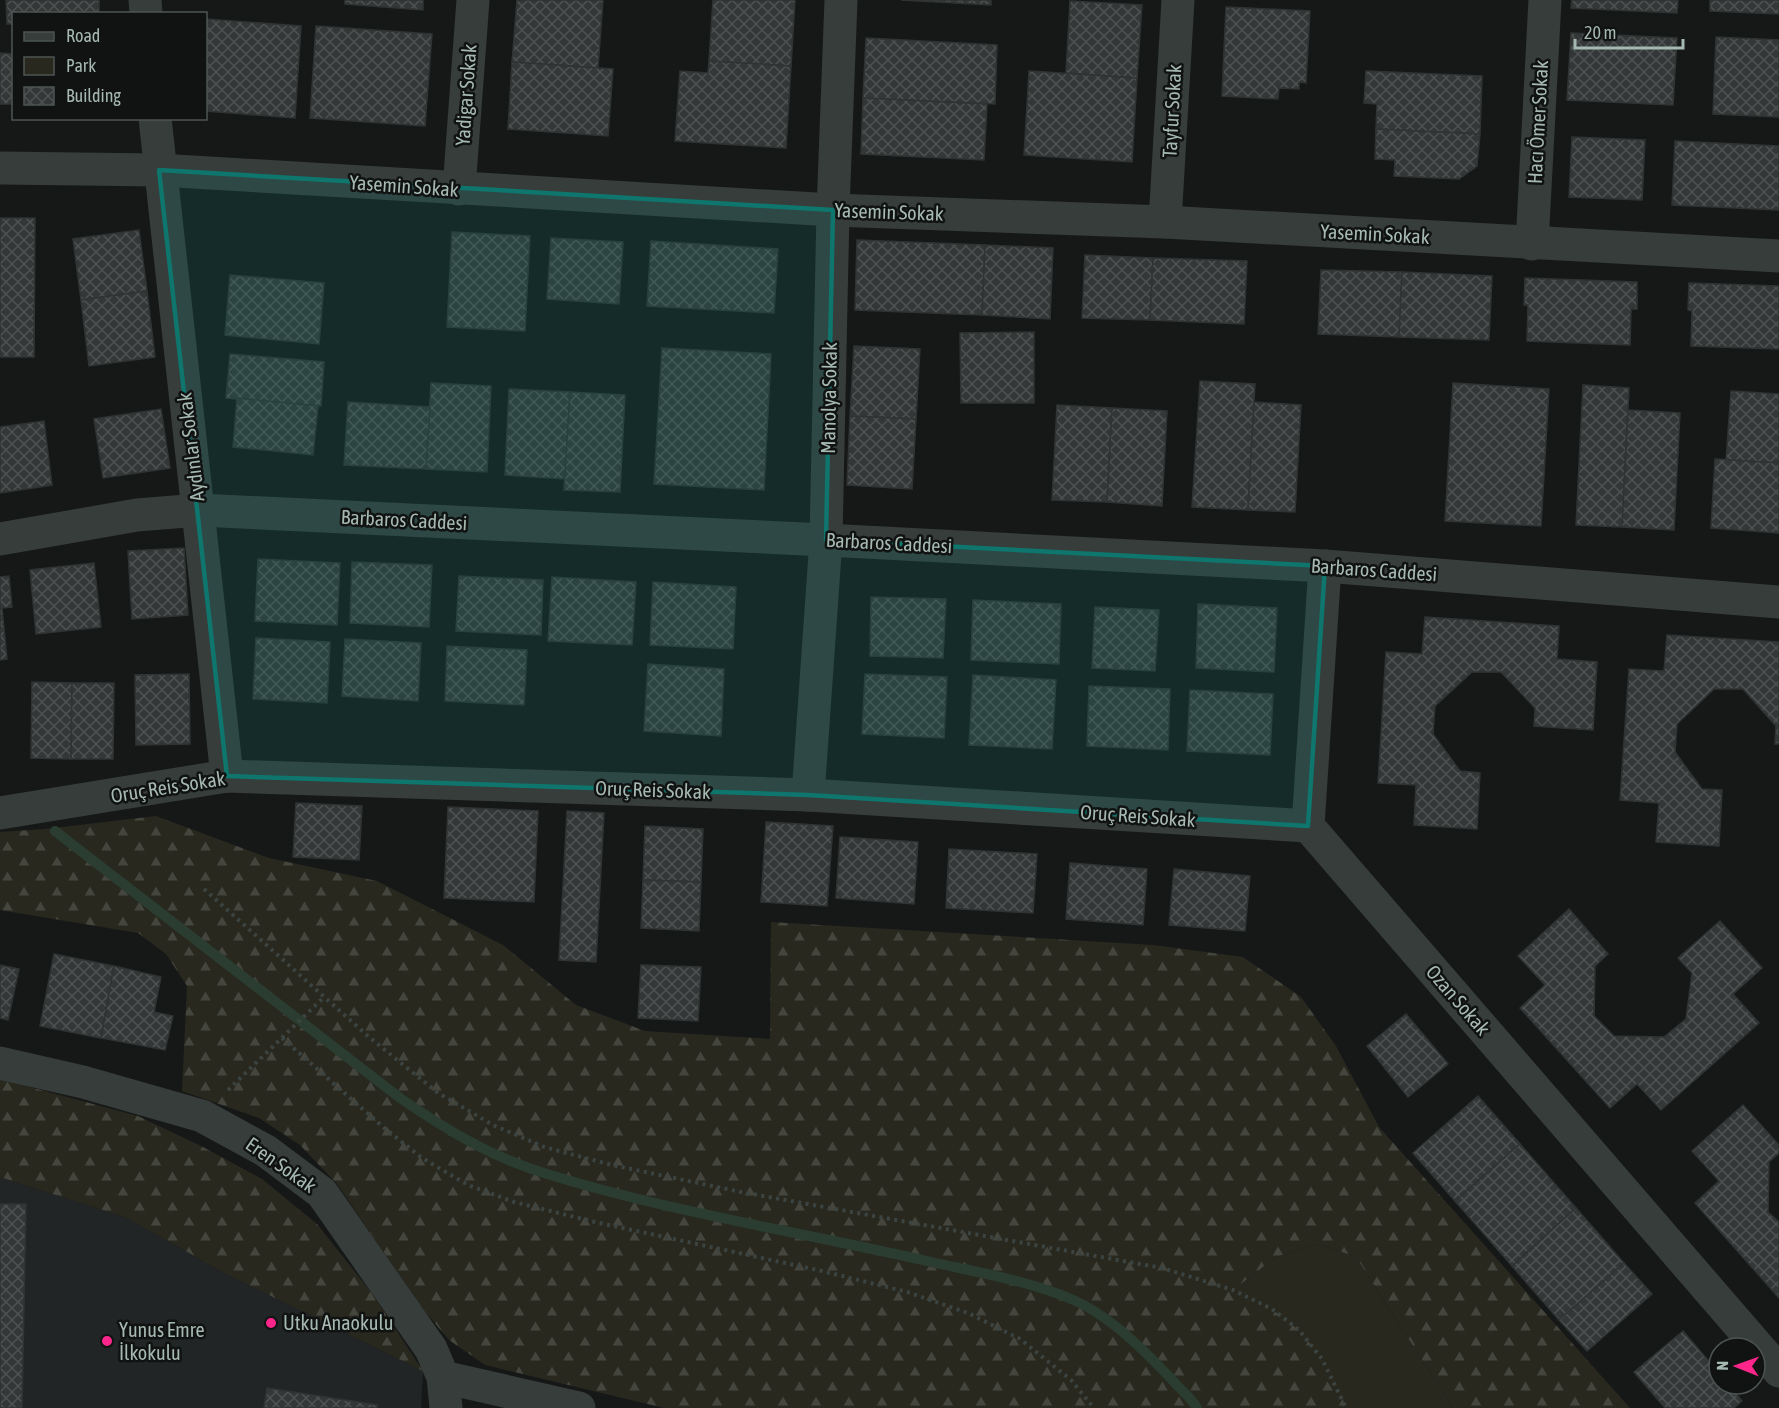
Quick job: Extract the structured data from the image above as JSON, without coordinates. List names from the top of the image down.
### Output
{
  "streets": {
    "street": [
      "Yadigar Sokak",
      "Tayfur Sokak",
      "Hacı Ömer Sokak",
      "Yasemin Sokak",
      "Manolya Sokak",
      "Aydınlar Sokak",
      "Barbaros Caddesi",
      "Oruç Reis Sokak",
      "Ozan Sokak",
      "Eren Sokak"
    ]
  },
  "crossings": [
    ["Yadigar Sokak", "Yasemin Sokak"],
    ["Tayfur Sokak", "Yasemin Sokak"],
    ["Hacı Ömer Sokak", "Yasemin Sokak"],
    ["Yasemin Sokak", "Manolya Sokak"],
    ["Yasemin Sokak", "Aydınlar Sokak"],
    ["Manolya Sokak", "Barbaros Caddesi"],
    ["Manolya Sokak", "Oruç Reis Sokak"],
    ["Aydınlar Sokak", "Barbaros Caddesi"],
    ["Aydınlar Sokak", "Oruç Reis Sokak"],
    ["Oruç Reis Sokak", "Ozan Sokak"]
  ],
  "places": ["Utku Anaokulu", "Yunus Emre İlkokulu"],
  "legend": ["Road", "Park", "Building"],
  "scale_bar": "20 m",
  "north": "left"
}
